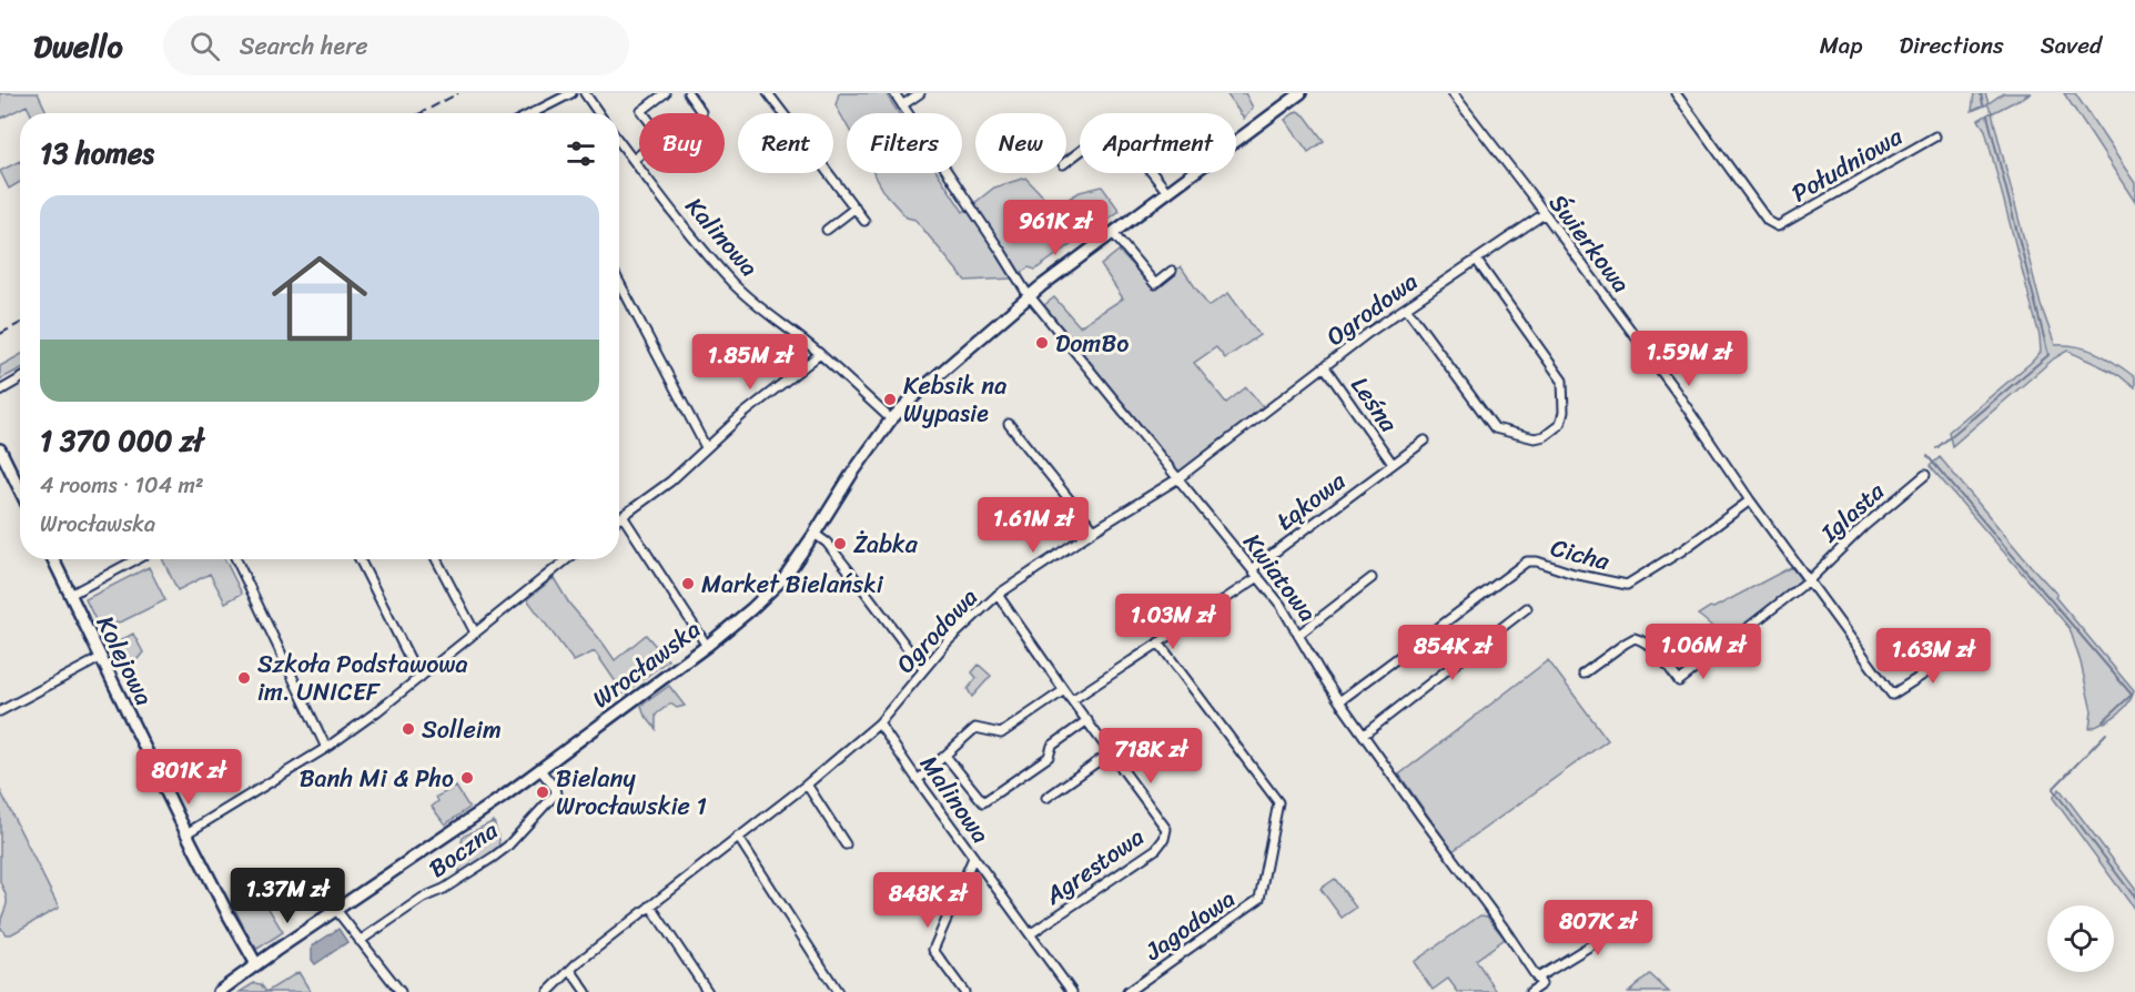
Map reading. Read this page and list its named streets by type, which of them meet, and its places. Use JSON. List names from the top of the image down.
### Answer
{
  "streets": {
    "main road": ["Kolejowa", "Wrocławska"],
    "street": [
      "Południowa",
      "Kalinowa",
      "Świerkowa",
      "Ogrodowa",
      "Leśna",
      "Łąkowa",
      "Iglasta",
      "Cicha",
      "Kwiatowa",
      "Malinowa",
      "Boczna",
      "Agrestowa",
      "Jagodowa"
    ]
  },
  "crossings": [
    ["Kalinowa", "Wrocławska"],
    ["Świerkowa", "Ogrodowa"],
    ["Świerkowa", "Iglasta"],
    ["Świerkowa", "Cicha"],
    ["Ogrodowa", "Leśna"],
    ["Ogrodowa", "Kwiatowa"],
    ["Ogrodowa", "Malinowa"],
    ["Ogrodowa", "Agrestowa"],
    ["Leśna", "Łąkowa"],
    ["Łąkowa", "Kwiatowa"],
    ["Cicha", "Kwiatowa"],
    ["Kwiatowa", "Wrocławska"],
    ["Kolejowa", "Wrocławska"],
    ["Wrocławska", "Boczna"],
    ["Malinowa", "Agrestowa"]
  ],
  "places": [
    "DomBo",
    "Kebsik na Wypasie",
    "Żabka",
    "Market Bielański",
    "Szkoła Podstawowa im. UNICEF",
    "Solleim",
    "Banh Mi & Pho",
    "Bielany Wrocławskie 1"
  ],
  "page": {
    "header": "Dwello",
    "search": "Search here",
    "nav": ["Map", "Directions", "Saved"],
    "chip": [
      "Buy",
      "Rent",
      "Filters",
      "New",
      "Apartment"
    ],
    "heading": "13 homes",
    "list": [
      {
        "name": "1 370 000 zł",
        "note": "4 rooms · 104 m² · Wrocławska"
      }
    ],
    "price": [
      "961K zł",
      "1.59M zł",
      "1.85M zł",
      "1.61M zł",
      "1.03M zł",
      "1.06M zł",
      "854K zł",
      "1.63M zł",
      "718K zł",
      "801K zł",
      "1.37M zł",
      "848K zł",
      "807K zł"
    ]
  }
}
